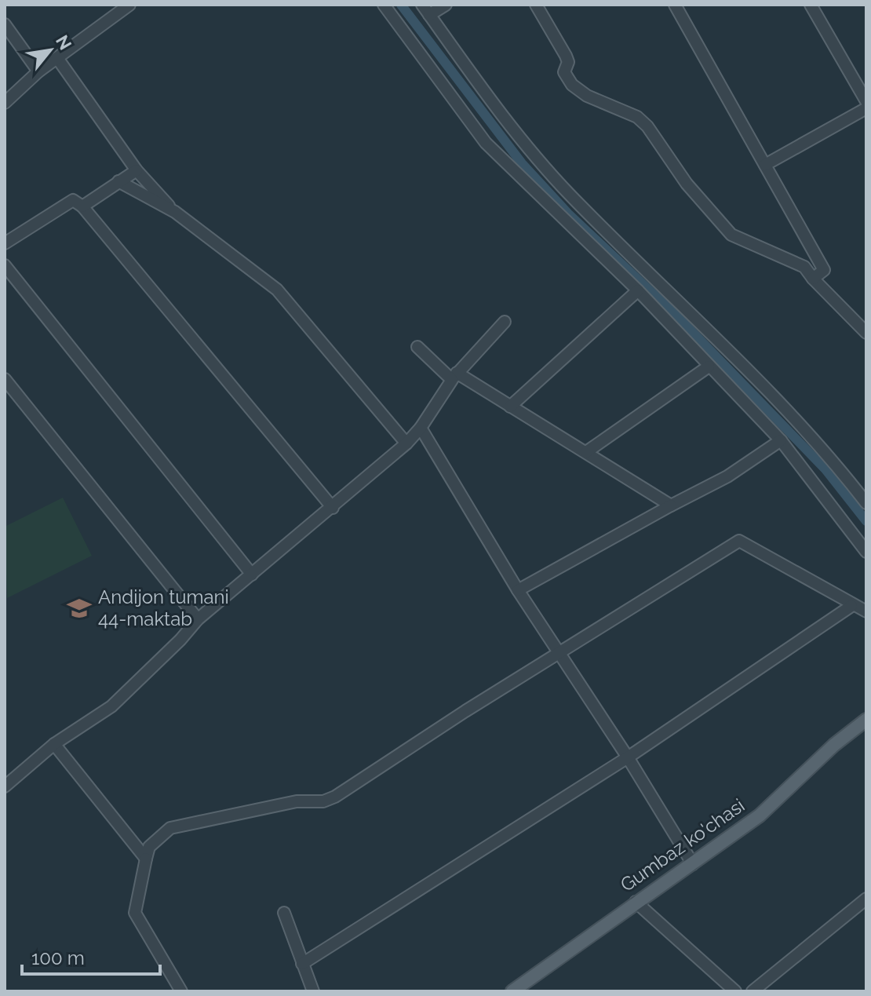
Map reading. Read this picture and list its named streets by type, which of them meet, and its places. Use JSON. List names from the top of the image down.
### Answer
{
  "streets": {
    "main road": ["Gumbaz ko'chasi"]
  },
  "places": {
    "school or university": ["Andijon tumani 44-maktab"]
  },
  "scale_bar": "100 m",
  "north": "top right"
}
